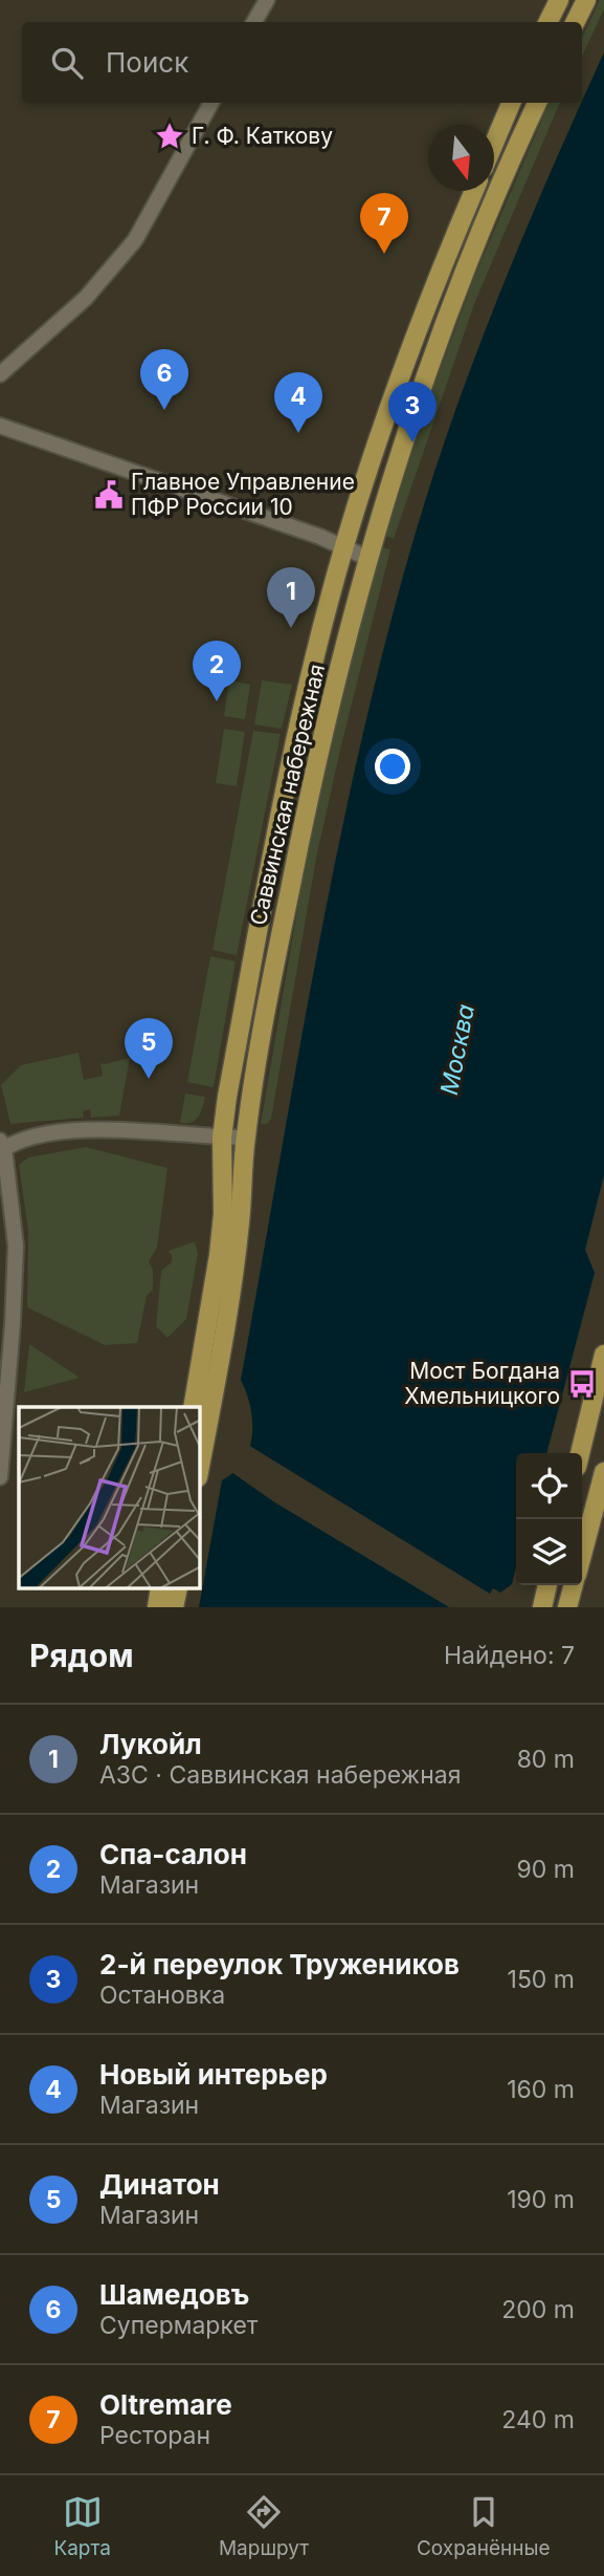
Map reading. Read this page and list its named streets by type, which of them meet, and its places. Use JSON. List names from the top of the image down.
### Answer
{
  "streets": {
    "main road": ["Саввинская набережная"]
  },
  "water": ["Москва"],
  "places": {
    "place": ["Г. Ф. Каткову"],
    "public building": ["Главное Управление ПФР России 10"],
    "bus stop": ["Мост Богдана Хмельницкого"]
  },
  "north": "bottom",
  "page": {
    "search": "Поиск",
    "pins": [
      "7",
      "6",
      "4",
      "3",
      "1",
      "2",
      "5"
    ],
    "heading": ["Рядом", "Найдено: 7"],
    "list": [
      {
        "mark": "1",
        "name": "Лукойл",
        "note": "АЗС · Саввинская набережная",
        "value": "80 m"
      },
      {
        "mark": "2",
        "name": "Спа-салон",
        "note": "Магазин",
        "value": "90 m"
      },
      {
        "mark": "3",
        "name": "2-й переулок Тружеников",
        "note": "Остановка",
        "value": "150 m"
      },
      {
        "mark": "4",
        "name": "Новый интерьер",
        "note": "Магазин",
        "value": "160 m"
      },
      {
        "mark": "5",
        "name": "Динатон",
        "note": "Магазин",
        "value": "190 m"
      },
      {
        "mark": "6",
        "name": "Шамедовъ",
        "note": "Супермаркет",
        "value": "200 m"
      },
      {
        "mark": "7",
        "name": "Oltremare",
        "note": "Ресторан",
        "value": "240 m"
      }
    ],
    "nav": ["Карта", "Маршрут", "Сохранённые"]
  }
}
